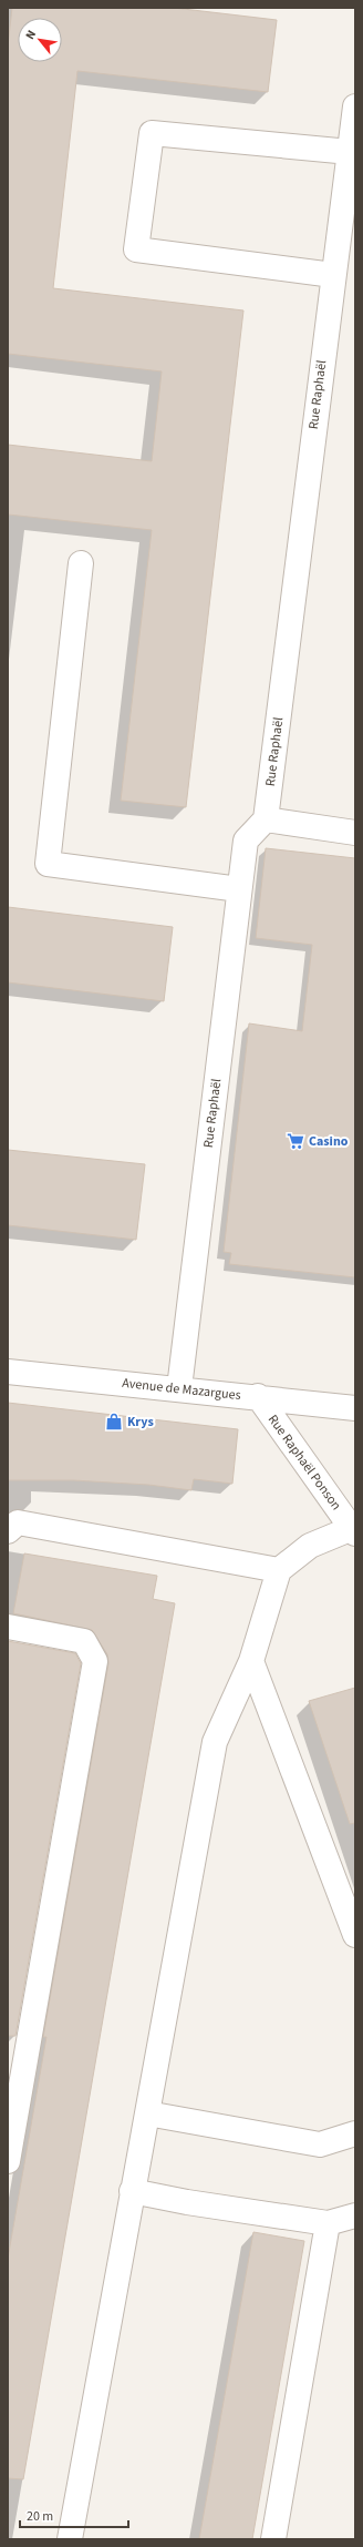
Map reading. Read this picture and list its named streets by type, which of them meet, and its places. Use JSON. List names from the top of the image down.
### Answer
{
  "streets": {
    "street": ["Rue Raphaël", "Avenue de Mazargues", "Rue Raphaël Ponson"]
  },
  "crossings": [
    ["Rue Raphaël", "Avenue de Mazargues"],
    ["Avenue de Mazargues", "Rue Raphaël Ponson"]
  ],
  "places": {
    "supermarket": ["Casino"],
    "shop": ["Krys"]
  },
  "scale_bar": "20 m",
  "north": "top left"
}
